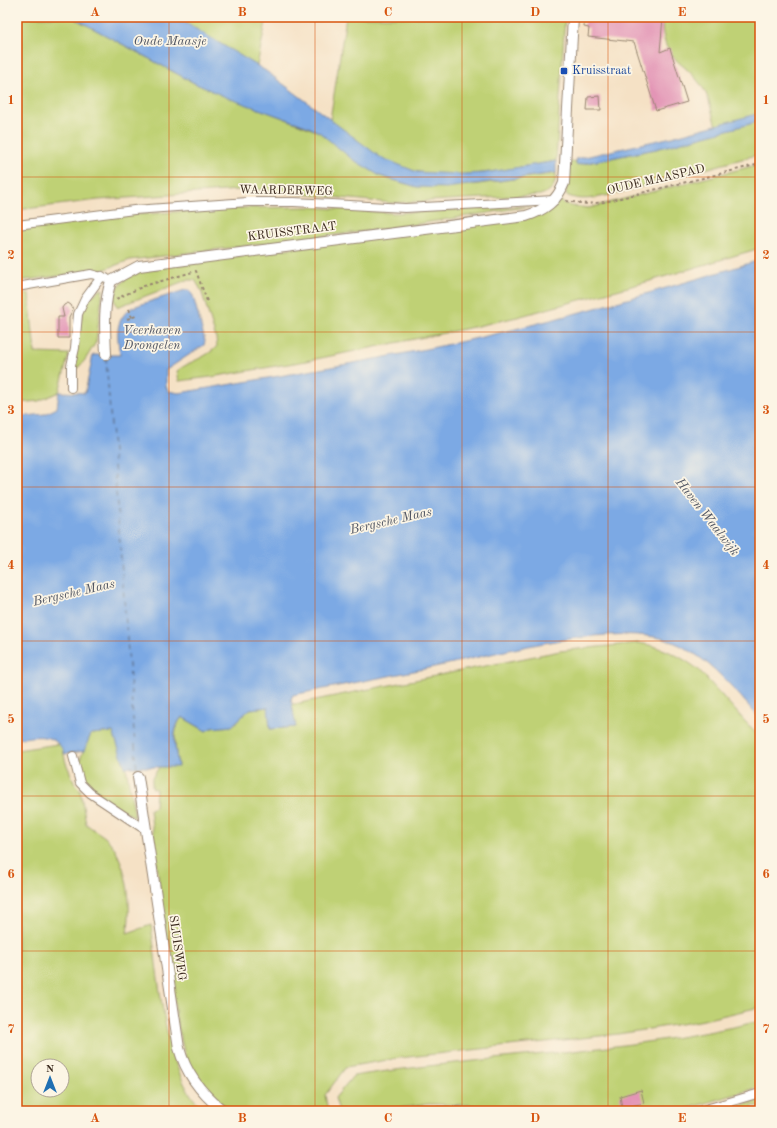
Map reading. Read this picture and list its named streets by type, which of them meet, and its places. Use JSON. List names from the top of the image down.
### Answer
{
  "streets": {
    "street": ["WAARDERWEG", "KRUISSTRAAT", "SLUISWEG"],
    "path": ["OUDE MAASPAD"]
  },
  "crossings": [
    ["OUDE MAASPAD", "WAARDERWEG"],
    ["OUDE MAASPAD", "KRUISSTRAAT"],
    ["WAARDERWEG", "KRUISSTRAAT"]
  ],
  "water": [
    "Oude Maasje",
    "Veerhaven Drongelen",
    "Haven Waalwijk",
    "Bergsche Maas"
  ],
  "places": {
    "transit": ["Kruisstraat"]
  },
  "north": "top",
  "grid": {
    "columns": [
      "A",
      "B",
      "C",
      "D",
      "E"
    ],
    "rows": [
      "1",
      "2",
      "3",
      "4",
      "5",
      "6",
      "7"
    ]
  }
}
